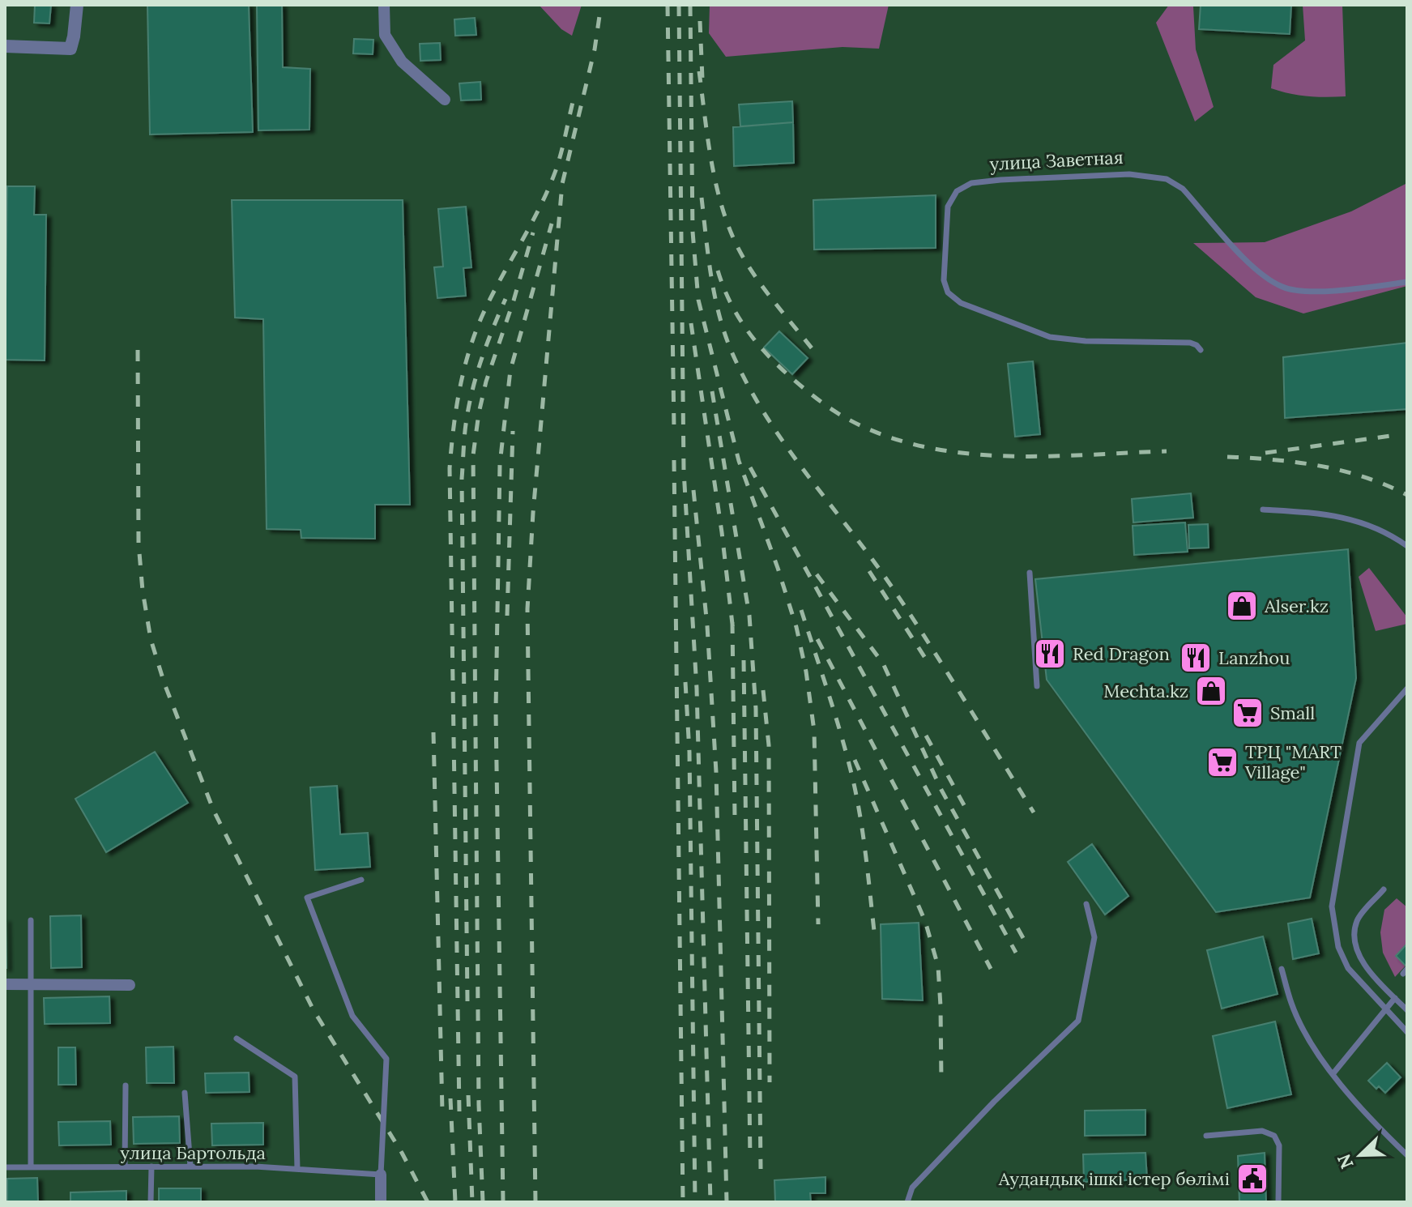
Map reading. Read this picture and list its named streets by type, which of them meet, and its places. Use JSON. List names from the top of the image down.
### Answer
{
  "streets": {
    "lane": ["улица Заветная", "улица Бартольда"]
  },
  "places": {
    "shop": ["Alser.kz", "Mechta.kz"],
    "restaurant": ["Red Dragon", "Lanzhou"],
    "supermarket": ["Small", "ТРЦ \"MART Village\""],
    "public building": ["Аудандық ішкі істер бөлімі"]
  },
  "north": "bottom left"
}
